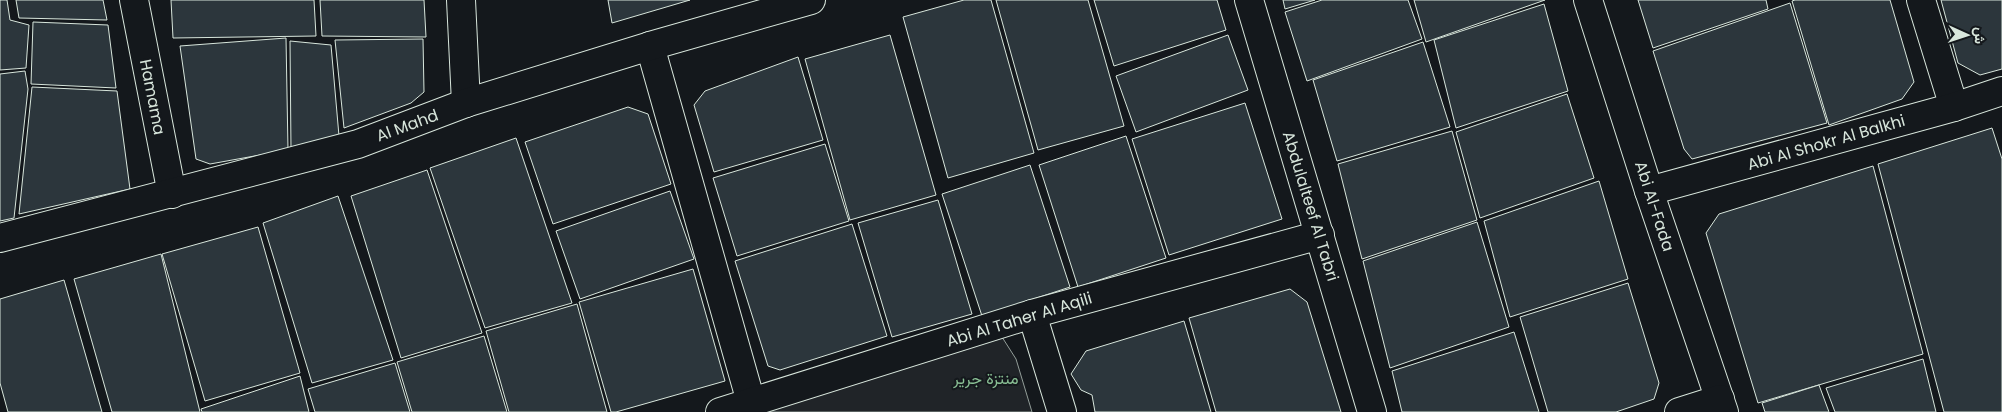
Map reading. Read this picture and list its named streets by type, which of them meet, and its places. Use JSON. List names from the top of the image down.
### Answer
{
  "streets": {
    "street": [
      "Hamama",
      "Al Mahd",
      "Abi Al Shokr Al Balkhi",
      "Abdulalteef Al Tabri",
      "Abi Al-Fada",
      "Abi Al Taher Al Aqili"
    ]
  },
  "crossings": [
    ["Hamama", "Al Mahd"],
    ["Abi Al Shokr Al Balkhi", "Abi Al-Fada"],
    ["Abdulalteef Al Tabri", "Abi Al Taher Al Aqili"]
  ],
  "parks": ["منتزة جرير"],
  "north": "right"
}
